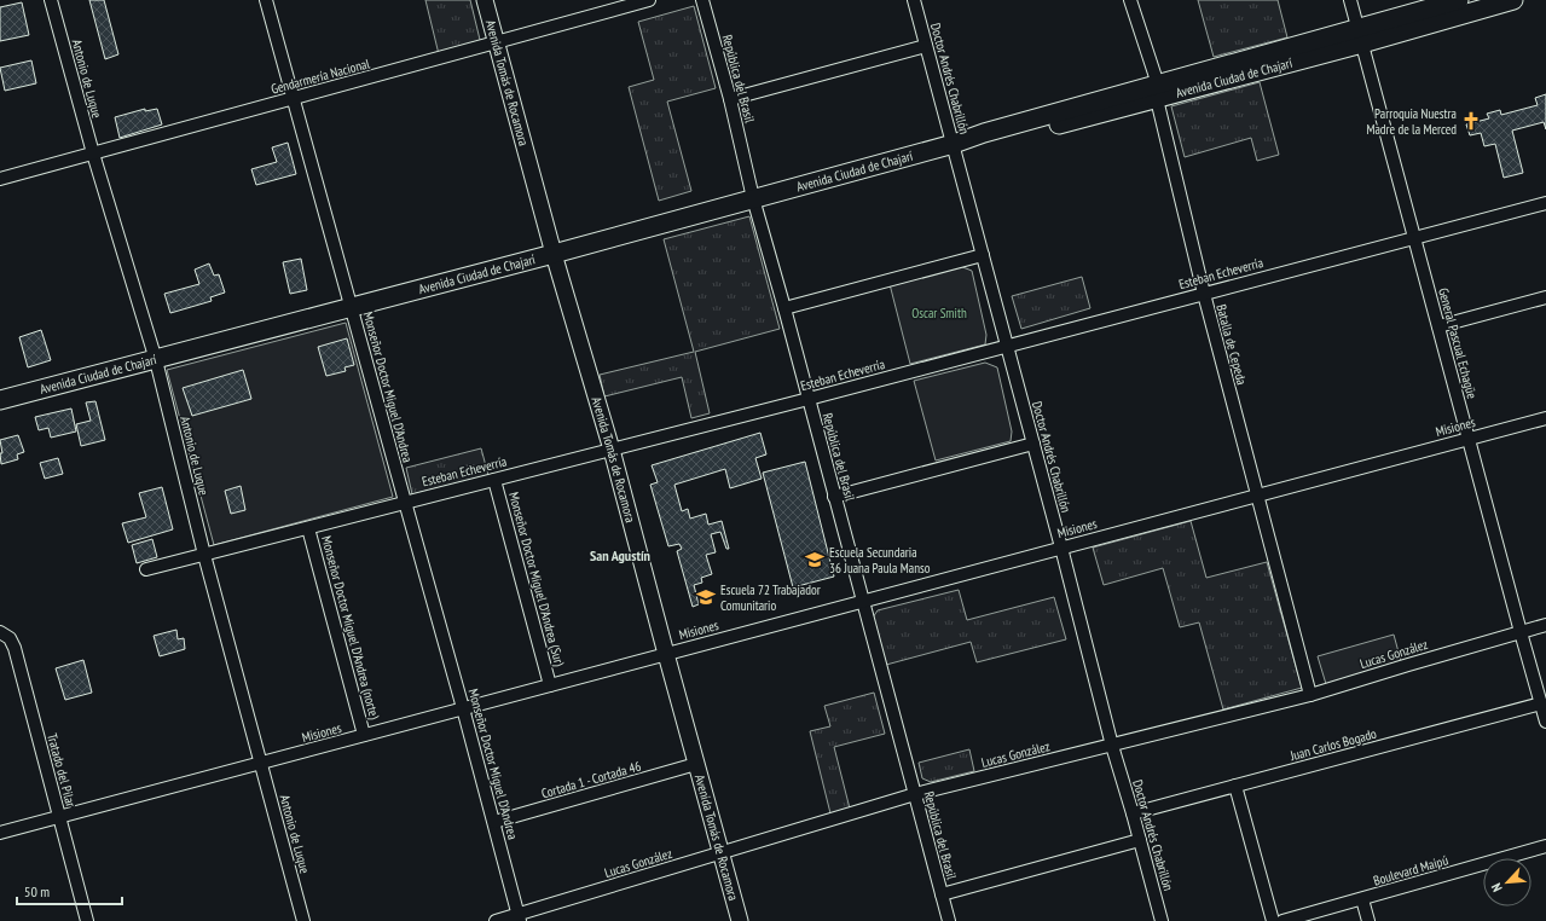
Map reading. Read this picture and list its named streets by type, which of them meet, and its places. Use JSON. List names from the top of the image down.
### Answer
{
  "streets": {
    "main road": ["Avenida Ciudad de Chajarí"],
    "street": [
      "Gendarmería Nacional",
      "Antonio de Luque",
      "República del Brasil",
      "Doctor Andrés Chabrillón",
      "Avenida Tomás de Rocamora",
      "Esteban Echeverría",
      "General Pascual Echagüe",
      "Batalla de Cepeda",
      "Monseñor Doctor Miguel D'Andrea",
      "Misiones",
      "Monseñor Doctor Miguel D'Andrea (Sur)",
      "Monseñor Doctor Miguel D'Andrea (norte)",
      "Lucas González",
      "Juan Carlos Bogado",
      "Tratado del Pilar",
      "Cortada 1 - Cortada 46",
      "Boulevard Maipú"
    ]
  },
  "crossings": [
    ["Gendarmería Nacional", "Antonio de Luque"],
    ["Gendarmería Nacional", "Avenida Tomás de Rocamora"],
    ["Gendarmería Nacional", "Monseñor Doctor Miguel D'Andrea"],
    ["Antonio de Luque", "Avenida Ciudad de Chajarí"],
    ["Antonio de Luque", "Esteban Echeverría"],
    ["Antonio de Luque", "Misiones"],
    ["República del Brasil", "Avenida Ciudad de Chajarí"],
    ["República del Brasil", "Esteban Echeverría"],
    ["República del Brasil", "Misiones"],
    ["República del Brasil", "Lucas González"],
    ["Doctor Andrés Chabrillón", "Avenida Ciudad de Chajarí"],
    ["Doctor Andrés Chabrillón", "Esteban Echeverría"],
    ["Doctor Andrés Chabrillón", "Misiones"],
    ["Doctor Andrés Chabrillón", "Lucas González"],
    ["Doctor Andrés Chabrillón", "Juan Carlos Bogado"],
    ["Avenida Ciudad de Chajarí", "Avenida Tomás de Rocamora"],
    ["Avenida Ciudad de Chajarí", "General Pascual Echagüe"],
    ["Avenida Ciudad de Chajarí", "Batalla de Cepeda"],
    ["Avenida Ciudad de Chajarí", "Monseñor Doctor Miguel D'Andrea"],
    ["Avenida Tomás de Rocamora", "Esteban Echeverría"],
    ["Avenida Tomás de Rocamora", "Misiones"],
    ["Avenida Tomás de Rocamora", "Lucas González"],
    ["Avenida Tomás de Rocamora", "Cortada 1 - Cortada 46"],
    ["Esteban Echeverría", "General Pascual Echagüe"],
    ["Esteban Echeverría", "Batalla de Cepeda"],
    ["Esteban Echeverría", "Monseñor Doctor Miguel D'Andrea"],
    ["Esteban Echeverría", "Monseñor Doctor Miguel D'Andrea (Sur)"],
    ["Esteban Echeverría", "Monseñor Doctor Miguel D'Andrea (norte)"],
    ["General Pascual Echagüe", "Misiones"],
    ["General Pascual Echagüe", "Lucas González"],
    ["General Pascual Echagüe", "Juan Carlos Bogado"],
    ["Batalla de Cepeda", "Misiones"],
    ["Batalla de Cepeda", "Lucas González"],
    ["Monseñor Doctor Miguel D'Andrea", "Misiones"],
    ["Monseñor Doctor Miguel D'Andrea", "Lucas González"],
    ["Monseñor Doctor Miguel D'Andrea", "Cortada 1 - Cortada 46"],
    ["Misiones", "Monseñor Doctor Miguel D'Andrea (Sur)"],
    ["Misiones", "Monseñor Doctor Miguel D'Andrea (norte)"],
    ["Misiones", "Tratado del Pilar"]
  ],
  "districts": ["San Agustín"],
  "parks": ["Oscar Smith"],
  "places": {
    "church": ["Parroquia Nuestra Madre de la Merced"],
    "school or university": ["Escuela Secundaria 36 Juana Paula Manso", "Escuela 72 Trabajador Comunitario"]
  },
  "scale_bar": "50 m",
  "north": "bottom left"
}
